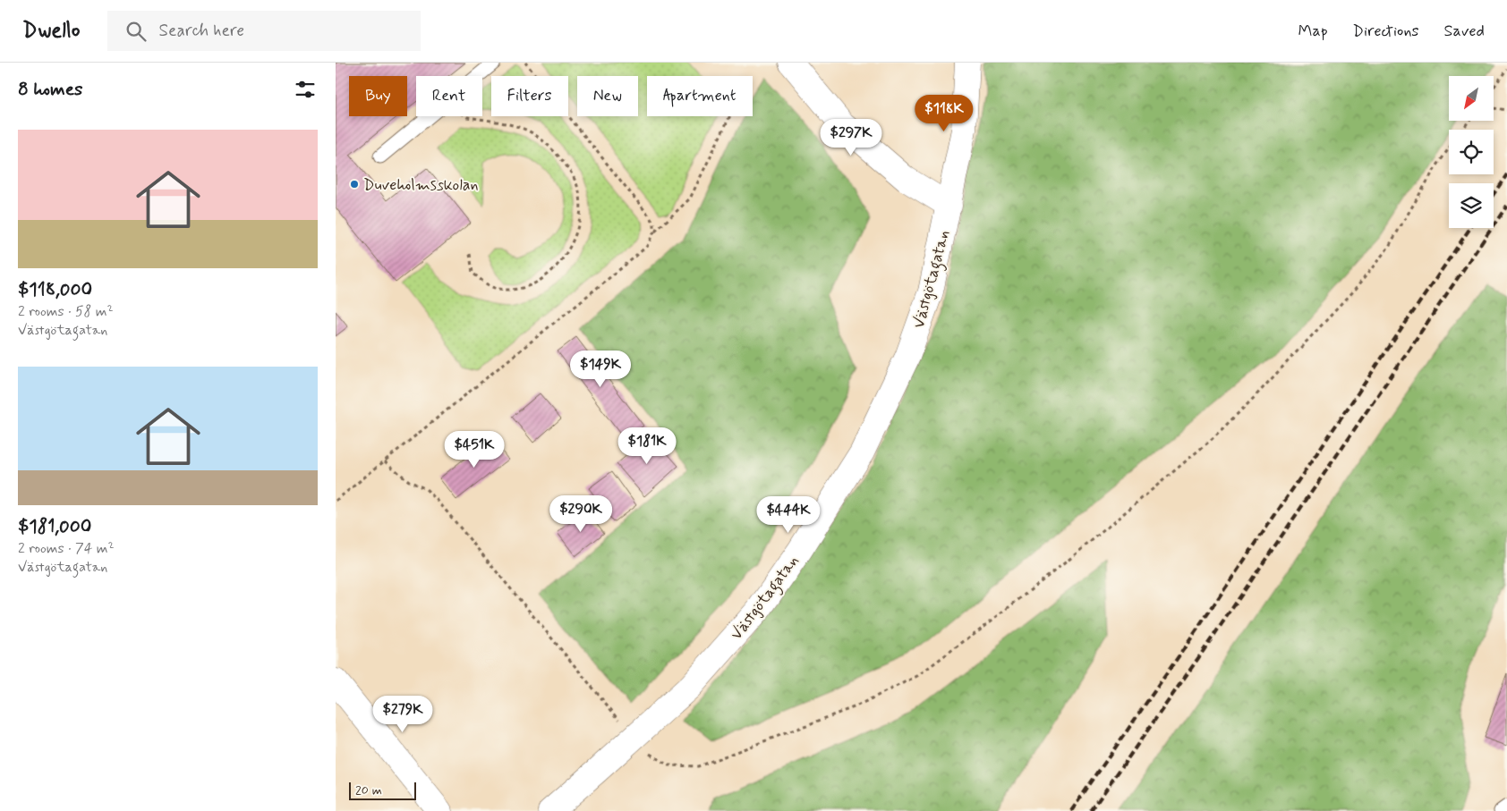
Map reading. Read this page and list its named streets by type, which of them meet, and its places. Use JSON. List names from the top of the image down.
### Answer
{
  "streets": {
    "street": ["Västgötagatan"]
  },
  "places": ["Duveholmsskolan"],
  "scale_bar": "20 m",
  "north": "bottom left",
  "page": {
    "header": "Dwello",
    "search": "Search here",
    "nav": ["Map", "Directions", "Saved"],
    "heading": "8 homes",
    "chip": [
      "Buy",
      "Rent",
      "Filters",
      "New",
      "Apartment"
    ],
    "price": [
      "$118K",
      "$297K",
      "$149K",
      "$181K",
      "$451K",
      "$290K",
      "$444K",
      "$279K"
    ],
    "list": [
      {
        "name": "$118,000",
        "note": "2 rooms · 58 m² · Västgötagatan"
      },
      {
        "name": "$181,000",
        "note": "2 rooms · 74 m² · Västgötagatan"
      }
    ],
    "scale": "20 m"
  }
}
